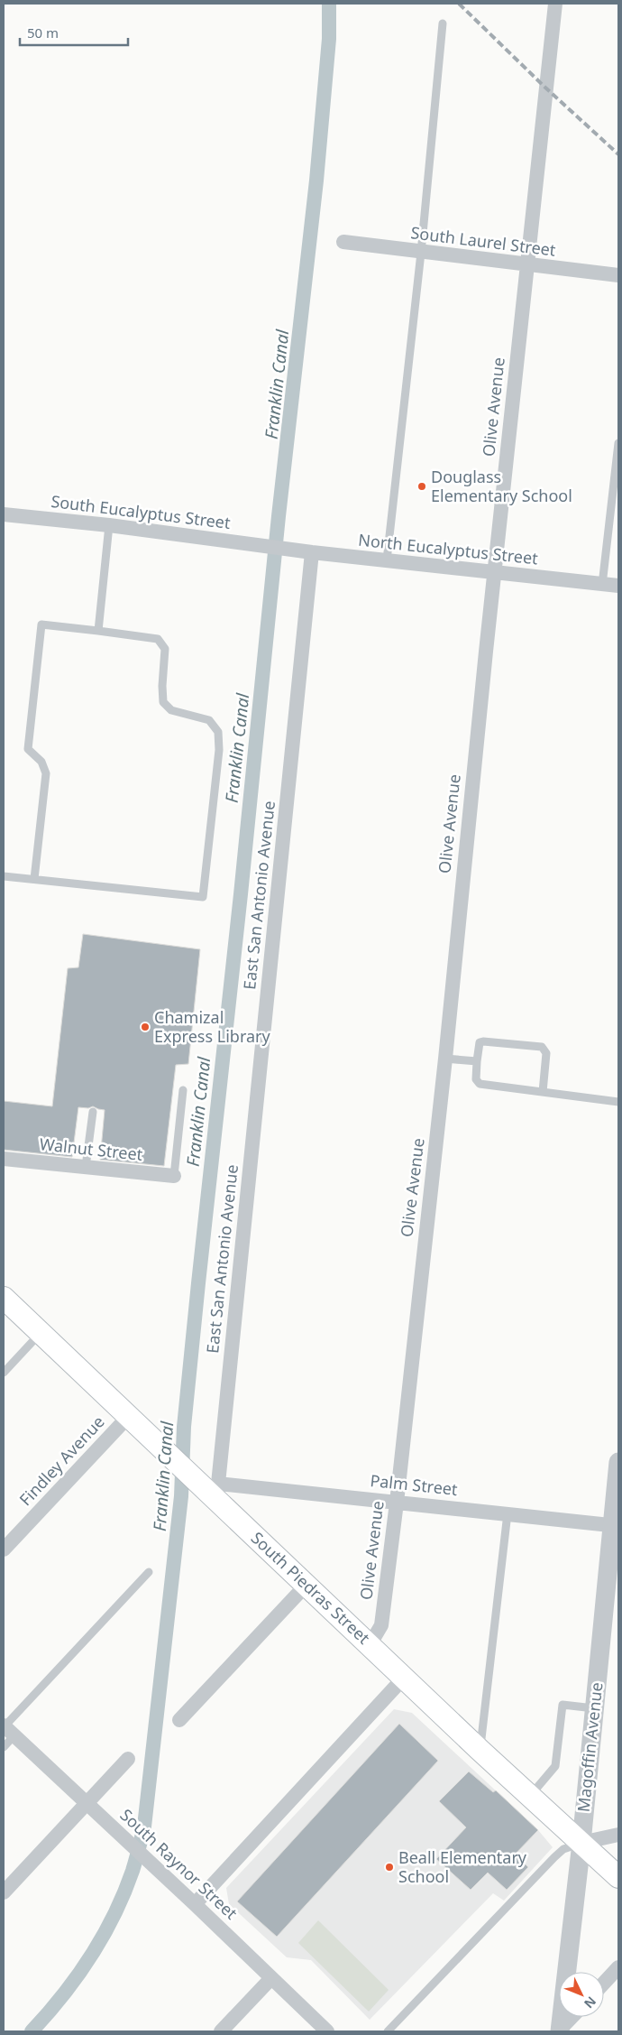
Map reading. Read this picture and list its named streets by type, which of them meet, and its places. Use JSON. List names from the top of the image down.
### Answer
{
  "streets": {
    "main road": ["South Piedras Street"],
    "street": [
      "South Laurel Street",
      "Olive Avenue",
      "South Eucalyptus Street",
      "North Eucalyptus Street",
      "East San Antonio Avenue",
      "Walnut Street",
      "Findley Avenue",
      "Palm Street",
      "Magoffin Avenue",
      "South Raynor Street"
    ]
  },
  "crossings": [
    ["South Laurel Street", "Olive Avenue"],
    ["Olive Avenue", "North Eucalyptus Street"],
    ["Olive Avenue", "Palm Street"],
    ["Olive Avenue", "South Piedras Street"],
    ["South Eucalyptus Street", "North Eucalyptus Street"],
    ["North Eucalyptus Street", "East San Antonio Avenue"],
    ["East San Antonio Avenue", "Palm Street"],
    ["East San Antonio Avenue", "South Piedras Street"],
    ["Findley Avenue", "South Piedras Street"],
    ["Palm Street", "South Piedras Street"],
    ["Palm Street", "Magoffin Avenue"],
    ["South Piedras Street", "Magoffin Avenue"]
  ],
  "water": ["Franklin Canal"],
  "places": ["Douglass Elementary School", "Chamizal Express Library", "Beall Elementary School"],
  "scale_bar": "50 m",
  "north": "bottom right"
}
